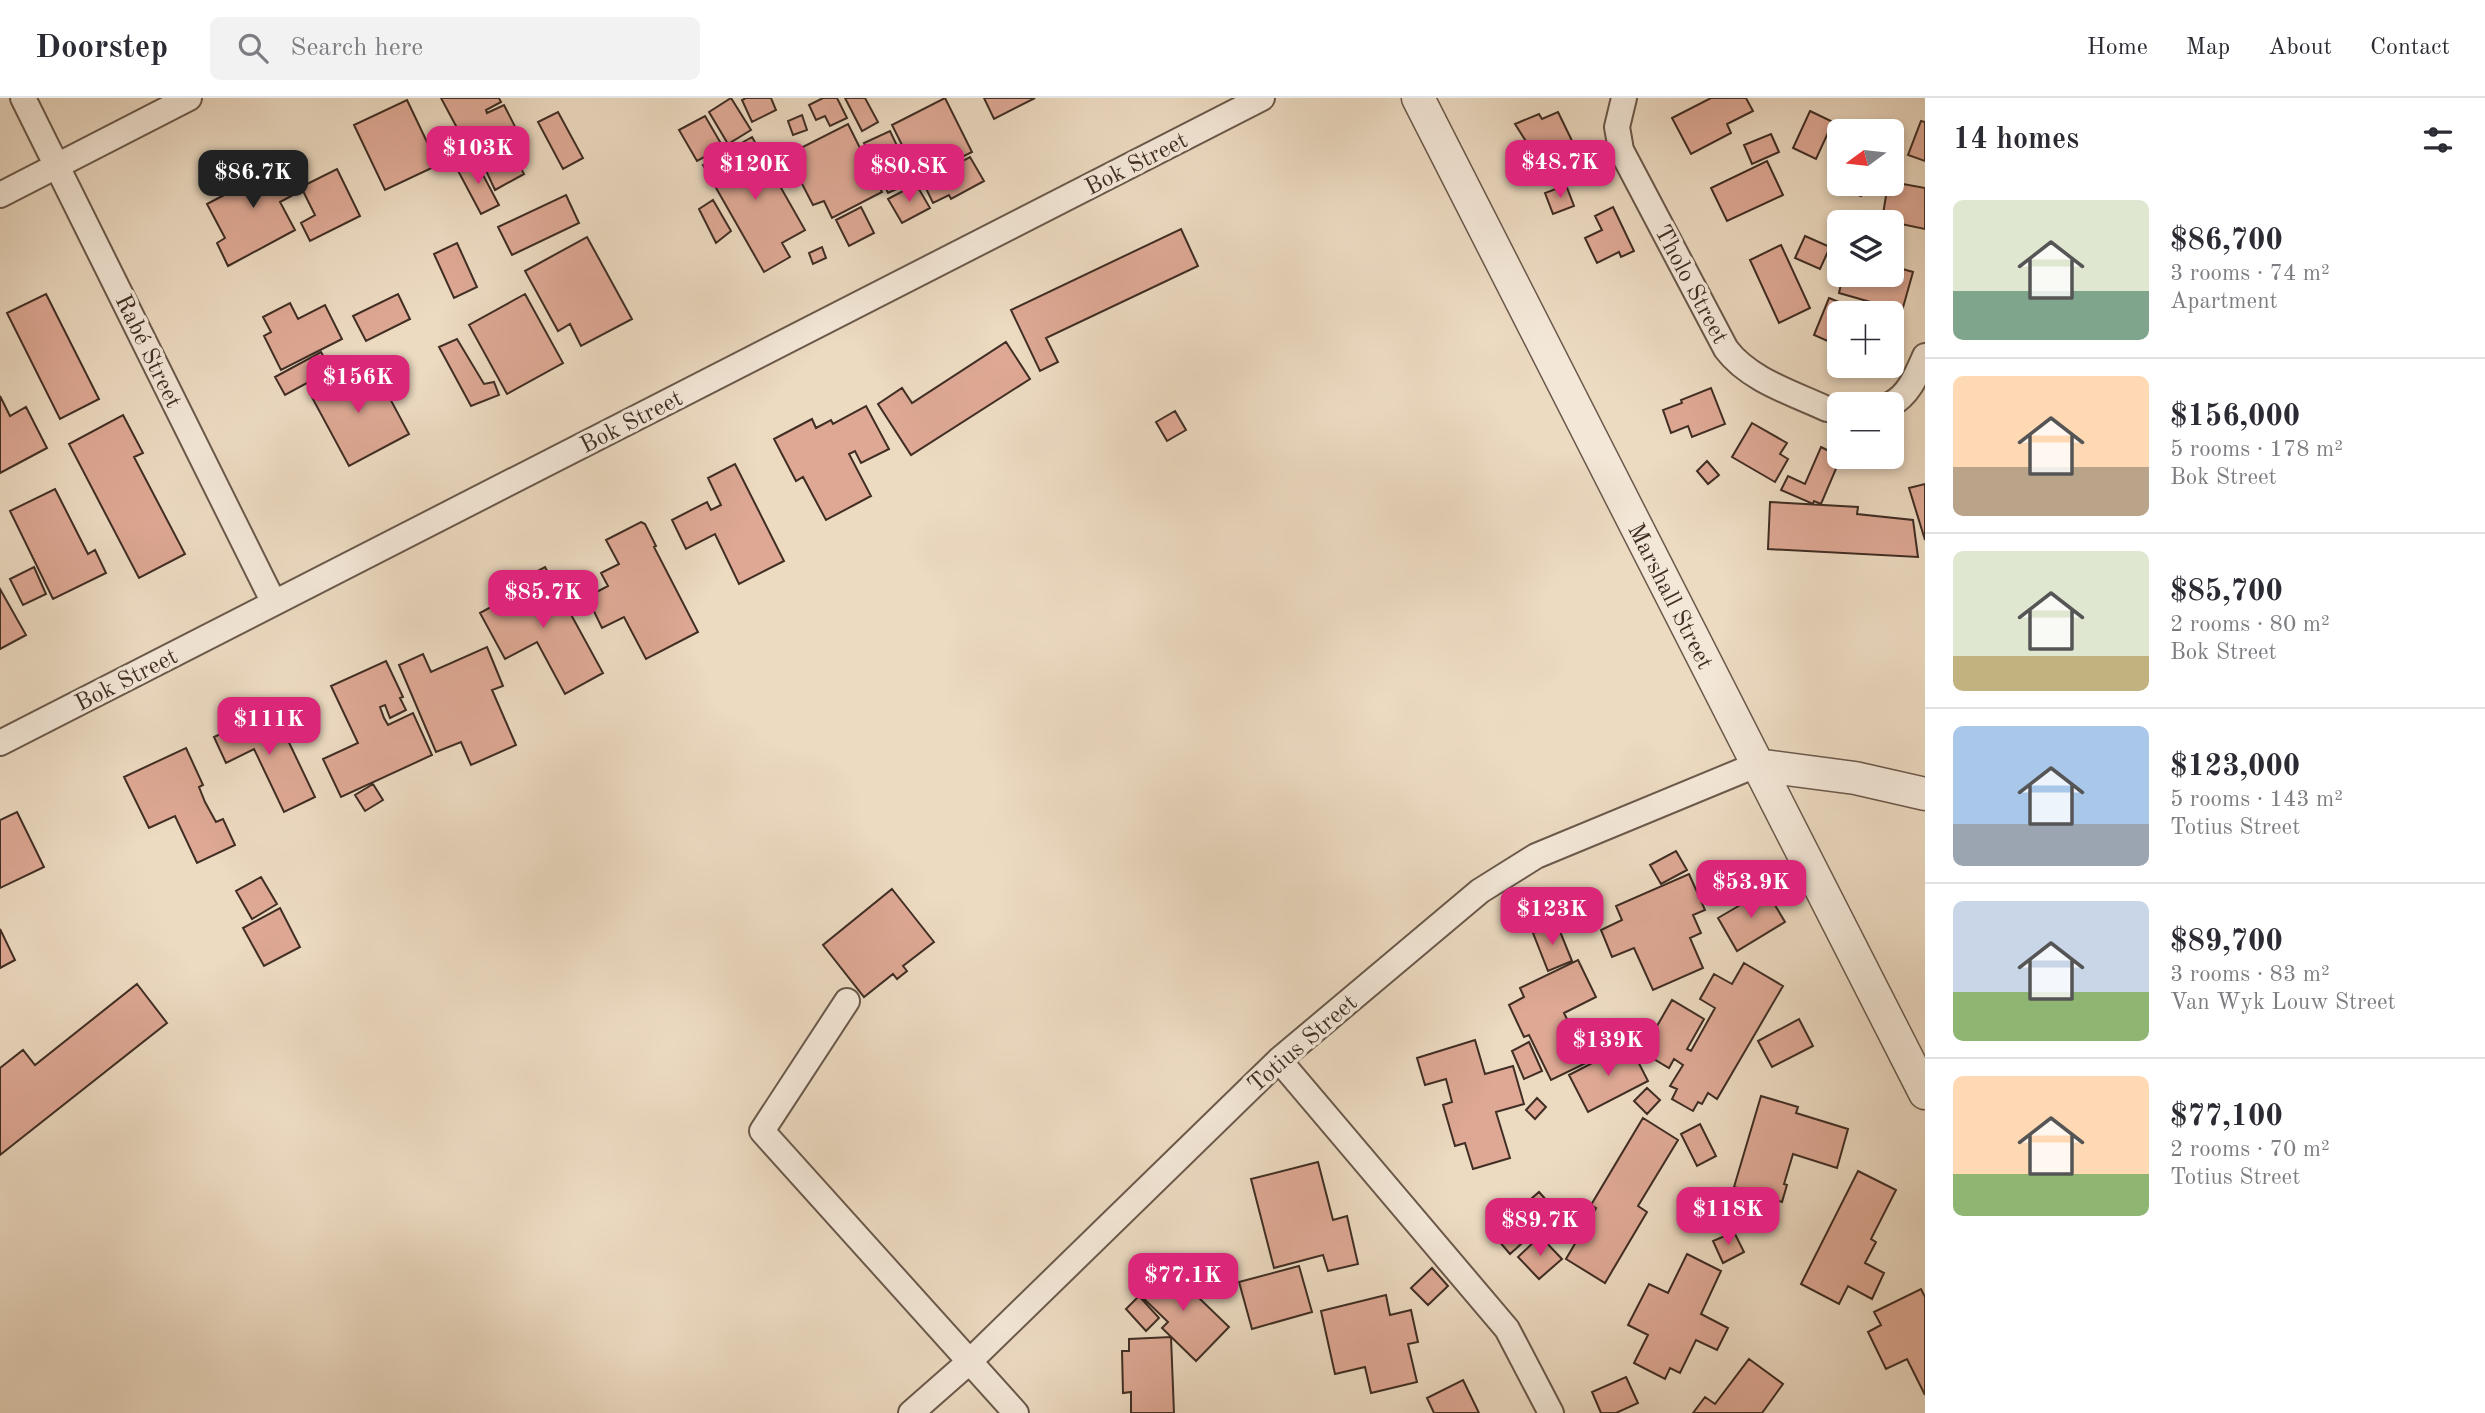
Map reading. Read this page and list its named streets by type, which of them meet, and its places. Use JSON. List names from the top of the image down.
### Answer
{
  "streets": {
    "street": [
      "Bok Street",
      "Tholo Street",
      "Rabé Street",
      "Marshall Street",
      "Totius Street"
    ]
  },
  "crossings": [
    ["Bok Street", "Rabé Street"],
    ["Marshall Street", "Totius Street"]
  ],
  "north": "left",
  "page": {
    "header": "Doorstep",
    "search": "Search here",
    "nav": [
      "Home",
      "Map",
      "About",
      "Contact"
    ],
    "heading": "14 homes",
    "map_buttons": ["+", "−"],
    "price": [
      "$103K",
      "$48.7K",
      "$120K",
      "$80.8K",
      "$86.7K",
      "$156K",
      "$85.7K",
      "$111K",
      "$53.9K",
      "$123K",
      "$139K",
      "$118K",
      "$89.7K",
      "$77.1K"
    ],
    "list": [
      {
        "name": "$86,700",
        "note": "3 rooms · 74 m² · Apartment"
      },
      {
        "name": "$156,000",
        "note": "5 rooms · 178 m² · Bok Street"
      },
      {
        "name": "$85,700",
        "note": "2 rooms · 80 m² · Bok Street"
      },
      {
        "name": "$123,000",
        "note": "5 rooms · 143 m² · Totius Street"
      },
      {
        "name": "$89,700",
        "note": "3 rooms · 83 m² · Van Wyk Louw Street"
      },
      {
        "name": "$77,100",
        "note": "2 rooms · 70 m² · Totius Street"
      }
    ]
  }
}
